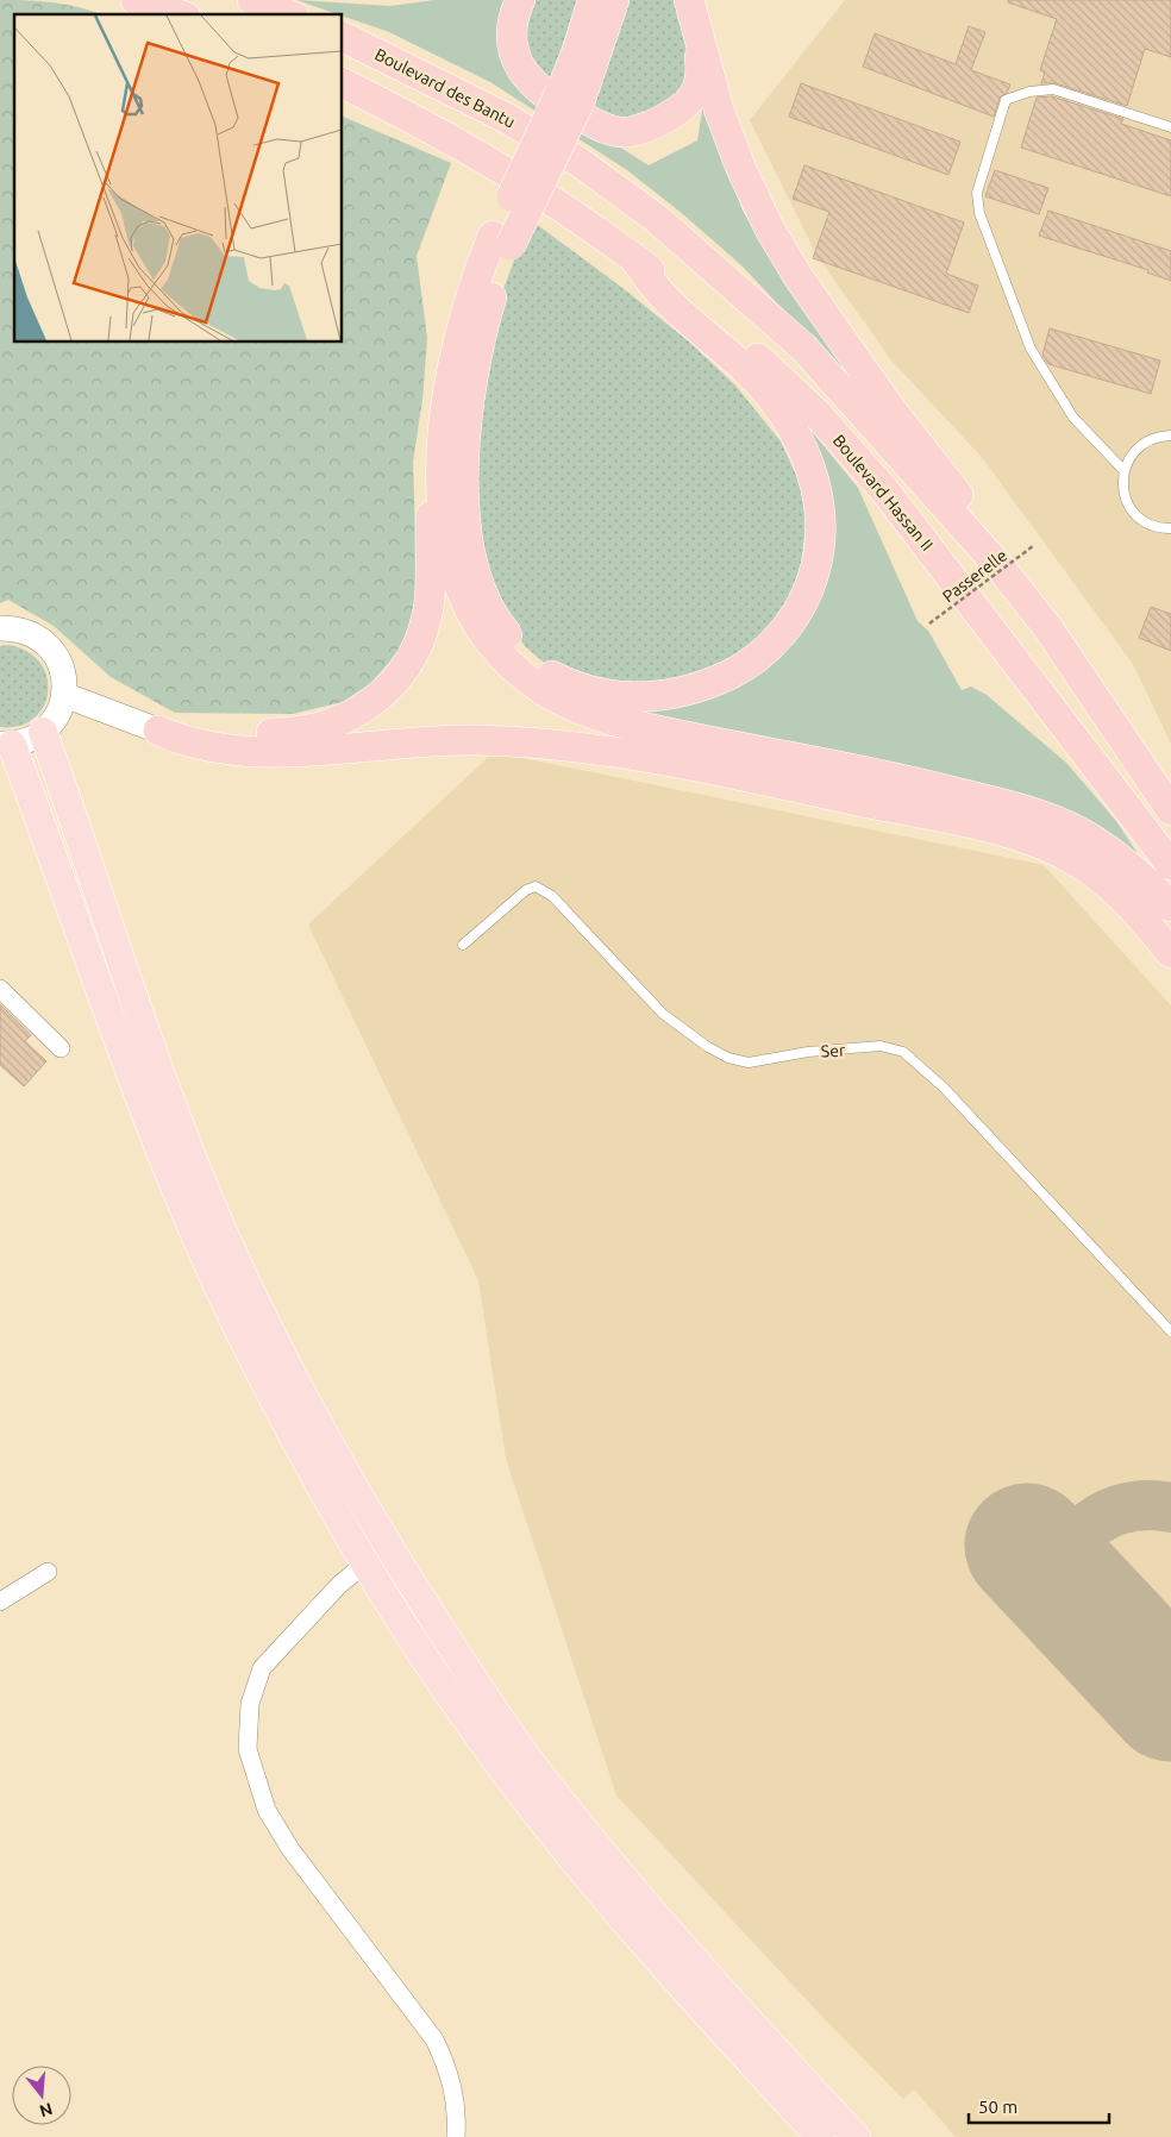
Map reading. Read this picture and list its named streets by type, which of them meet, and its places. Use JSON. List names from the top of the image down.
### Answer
{
  "streets": {
    "highway": ["Boulevard des Bantu", "Boulevard Hassan II"],
    "lane": ["Ser"],
    "path": ["Passerelle"]
  },
  "scale_bar": "50 m",
  "north": "bottom"
}
